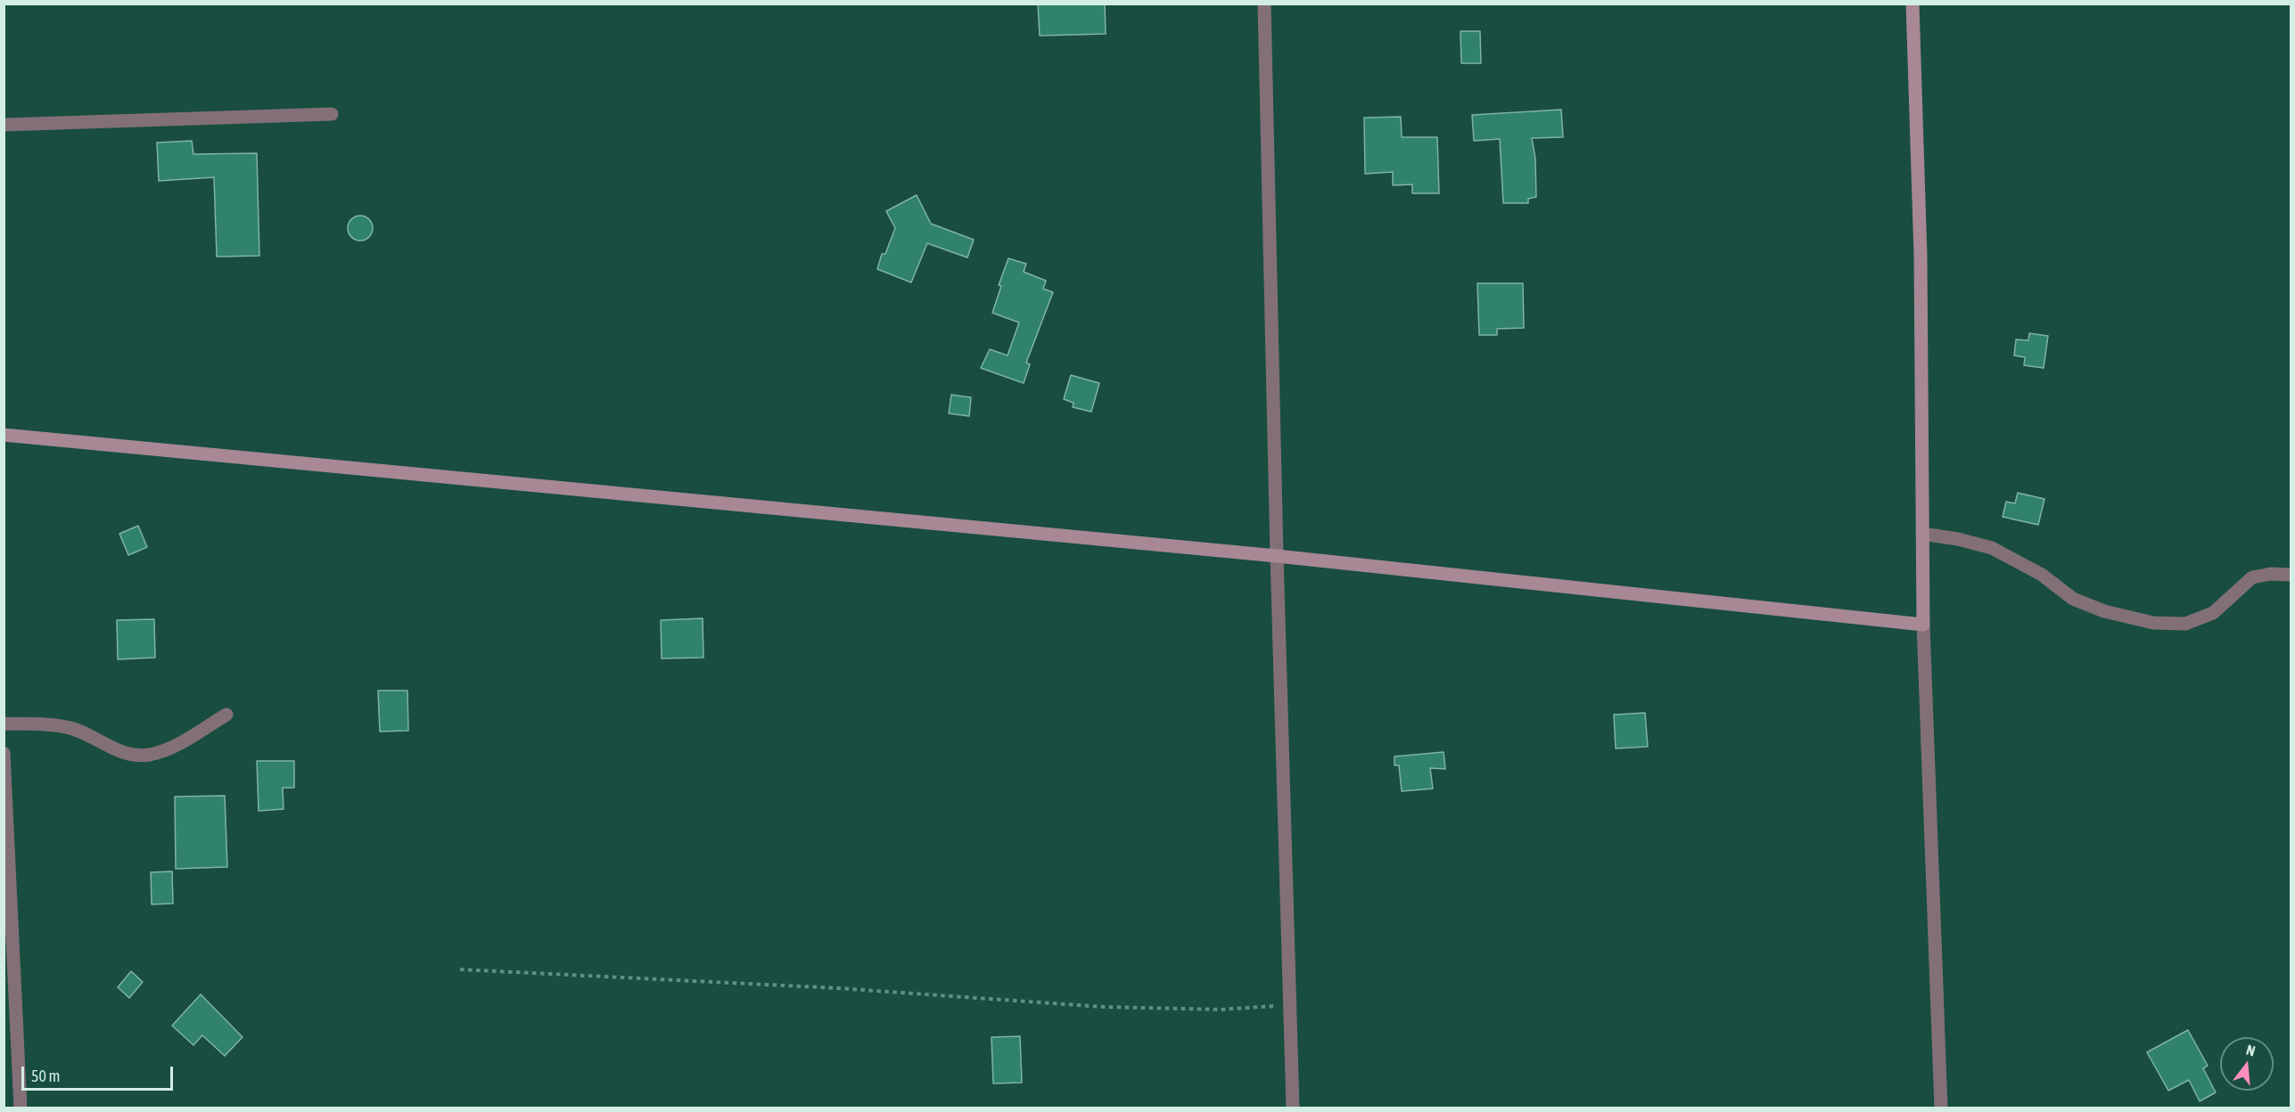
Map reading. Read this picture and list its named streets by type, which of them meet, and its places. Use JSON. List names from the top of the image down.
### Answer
{
  "scale_bar": "50 m",
  "north": "top"
}
